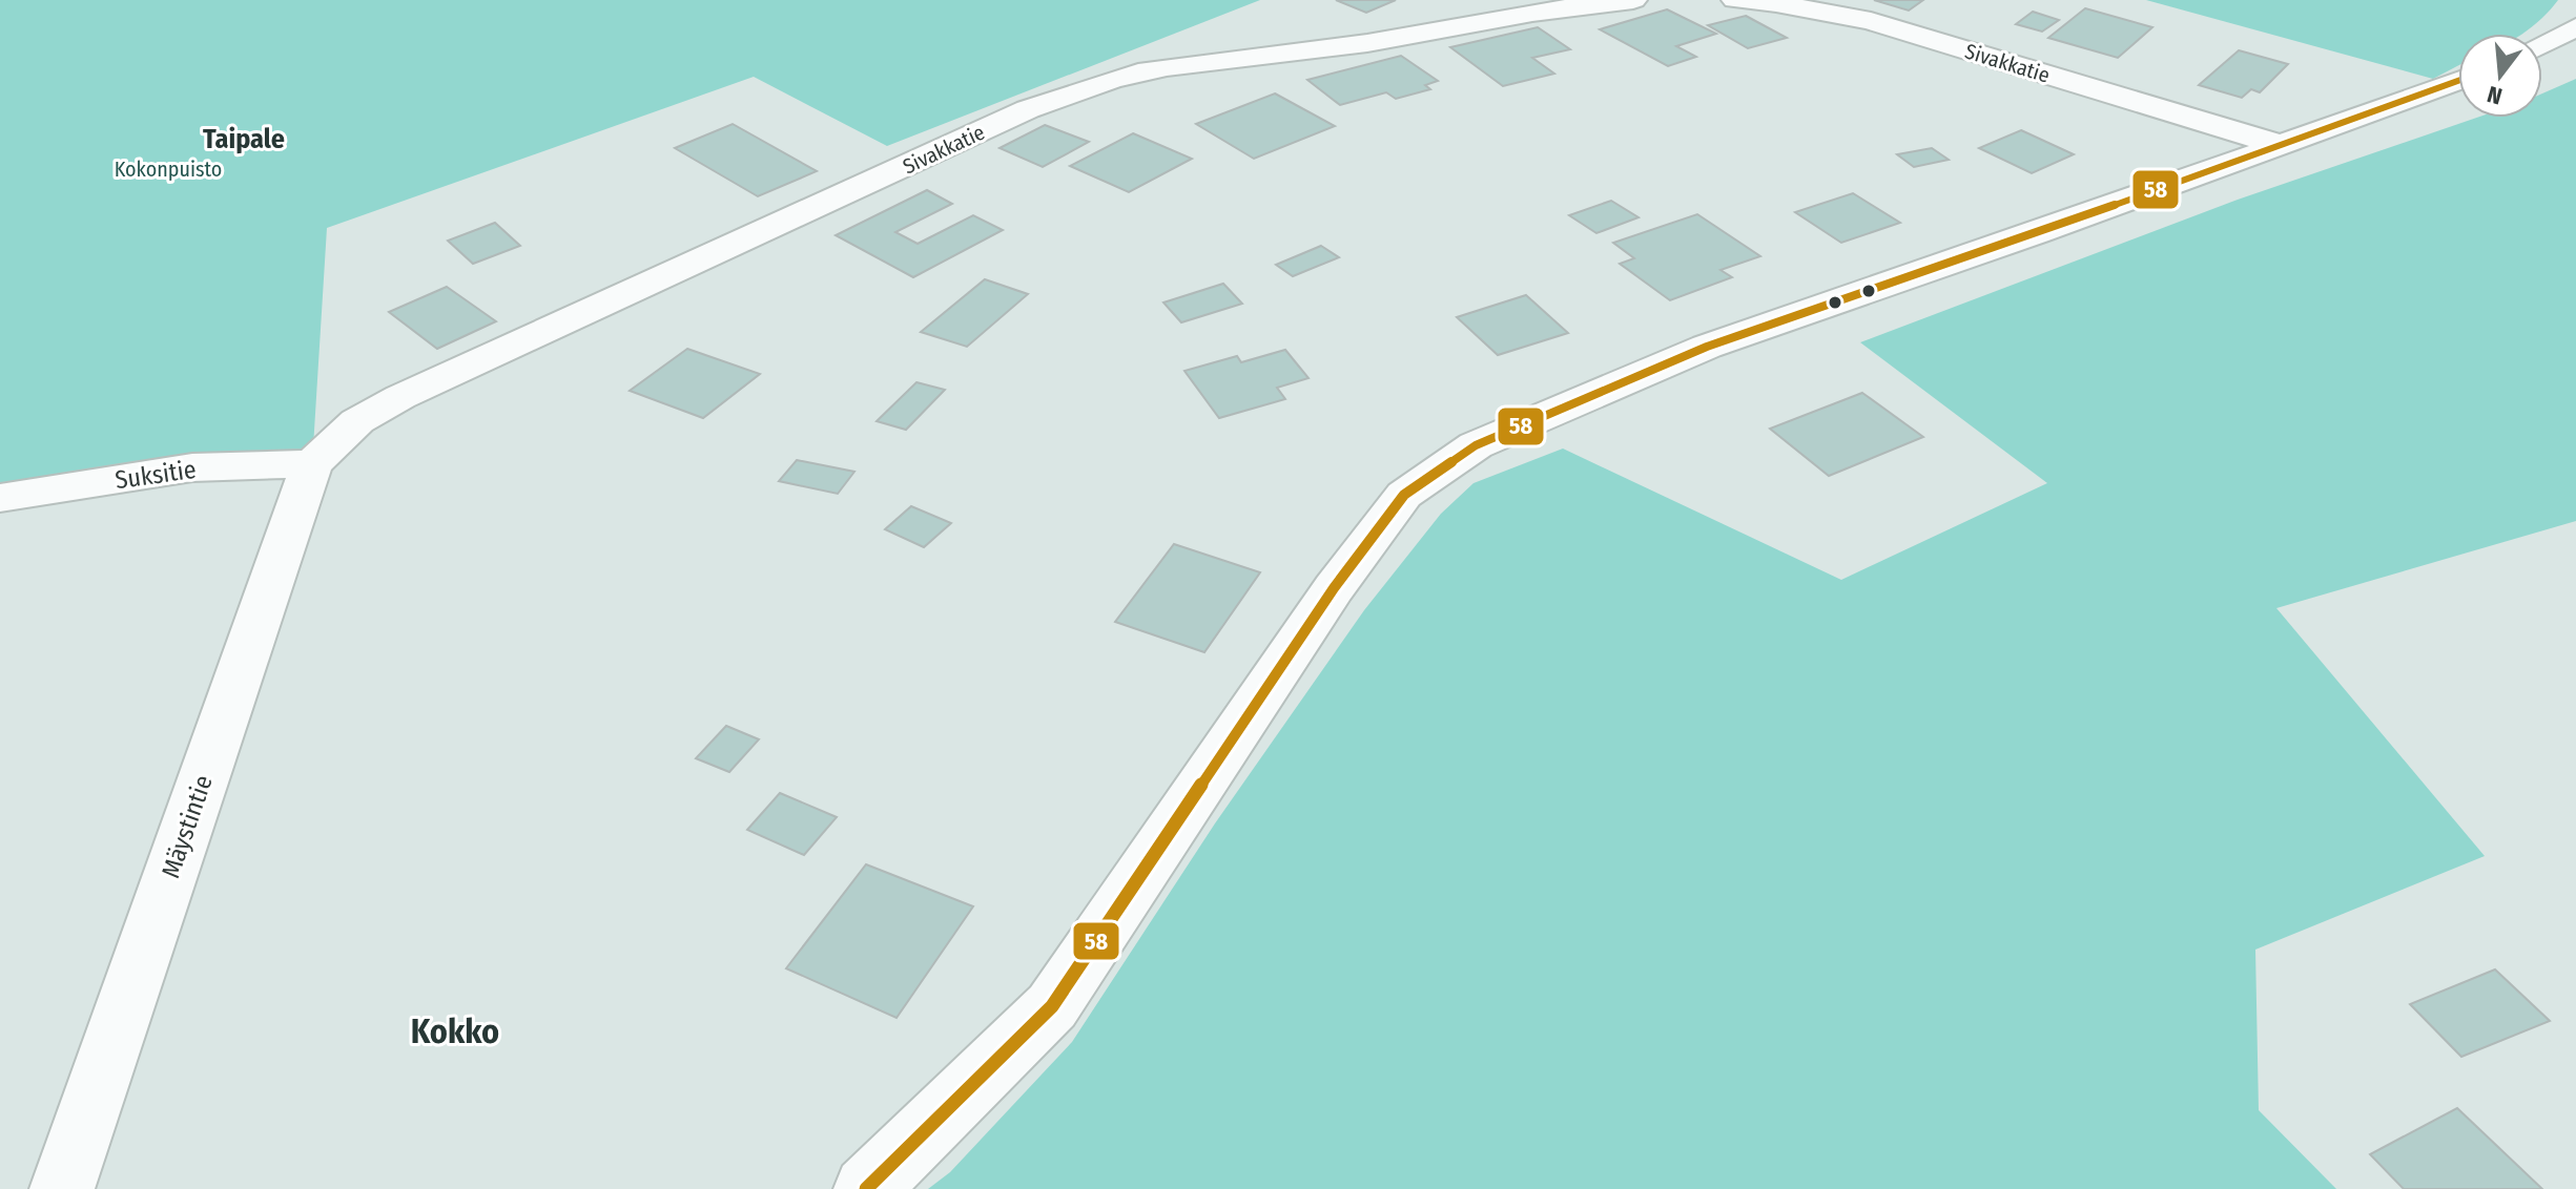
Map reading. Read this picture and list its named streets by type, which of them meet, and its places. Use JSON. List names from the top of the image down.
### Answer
{
  "streets": {
    "street": ["Sivakkatie", "Suksitie", "Mäystintie"]
  },
  "crossings": [
    ["Sivakkatie", "Suksitie"],
    ["Sivakkatie", "Mäystintie"],
    ["Suksitie", "Mäystintie"]
  ],
  "districts": ["Taipale", "Kokko"],
  "parks": ["Kokonpuisto"],
  "lines": ["transit line 58"],
  "north": "bottom"
}
